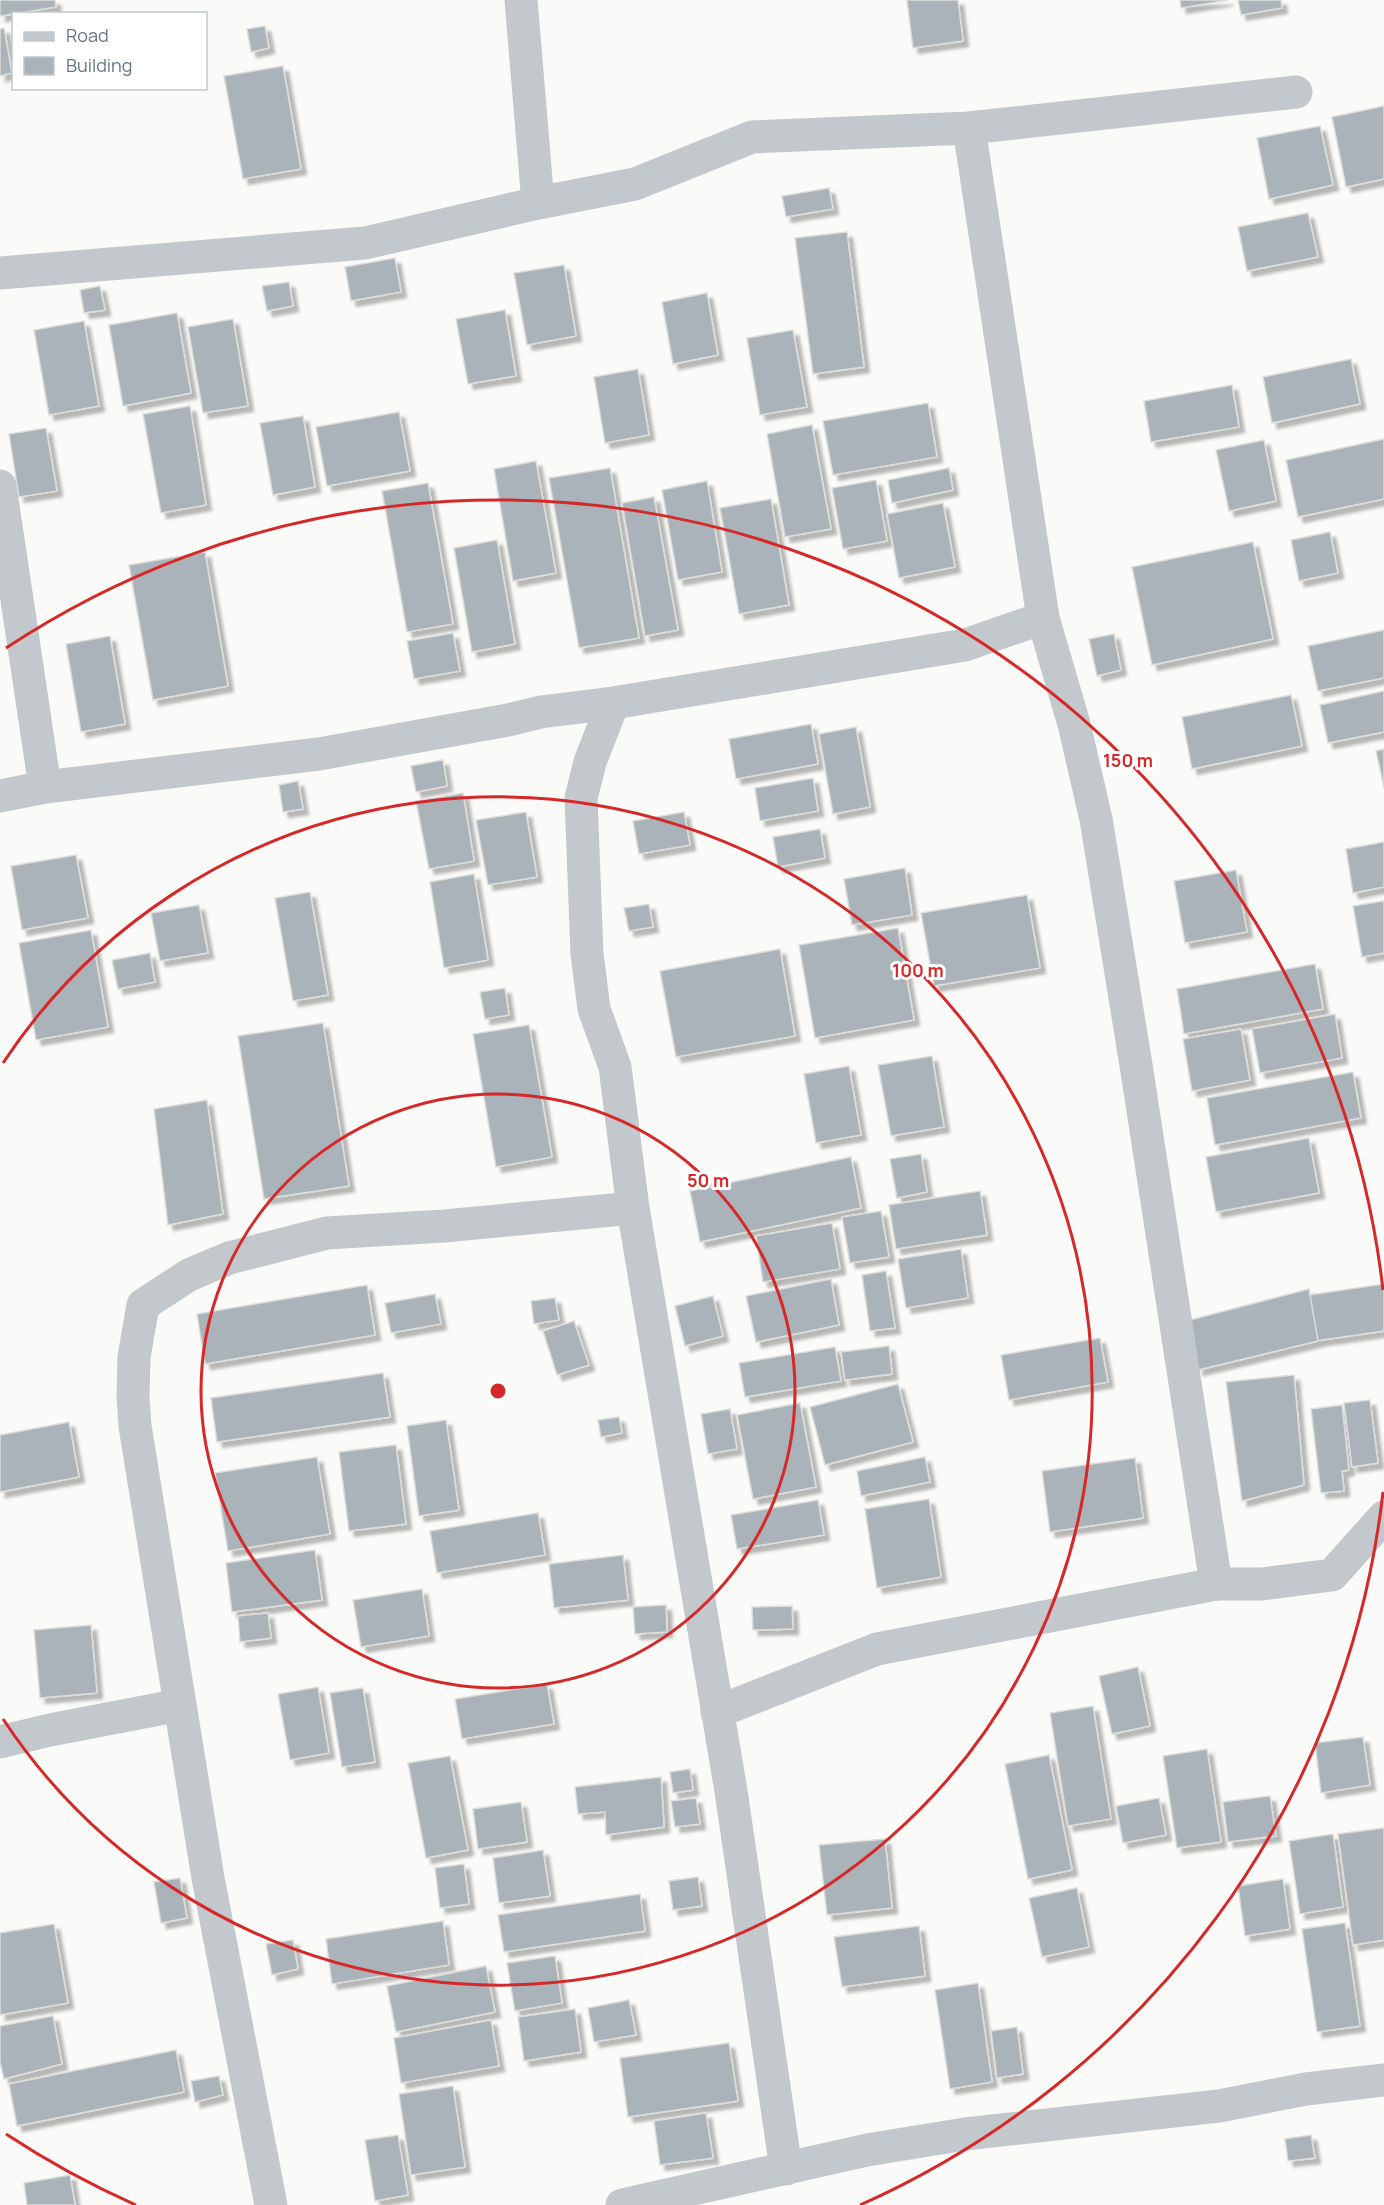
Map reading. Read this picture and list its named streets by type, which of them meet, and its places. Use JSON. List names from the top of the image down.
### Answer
{
  "legend": ["Road", "Building"],
  "rings": ["150 m", "100 m", "50 m"]
}
